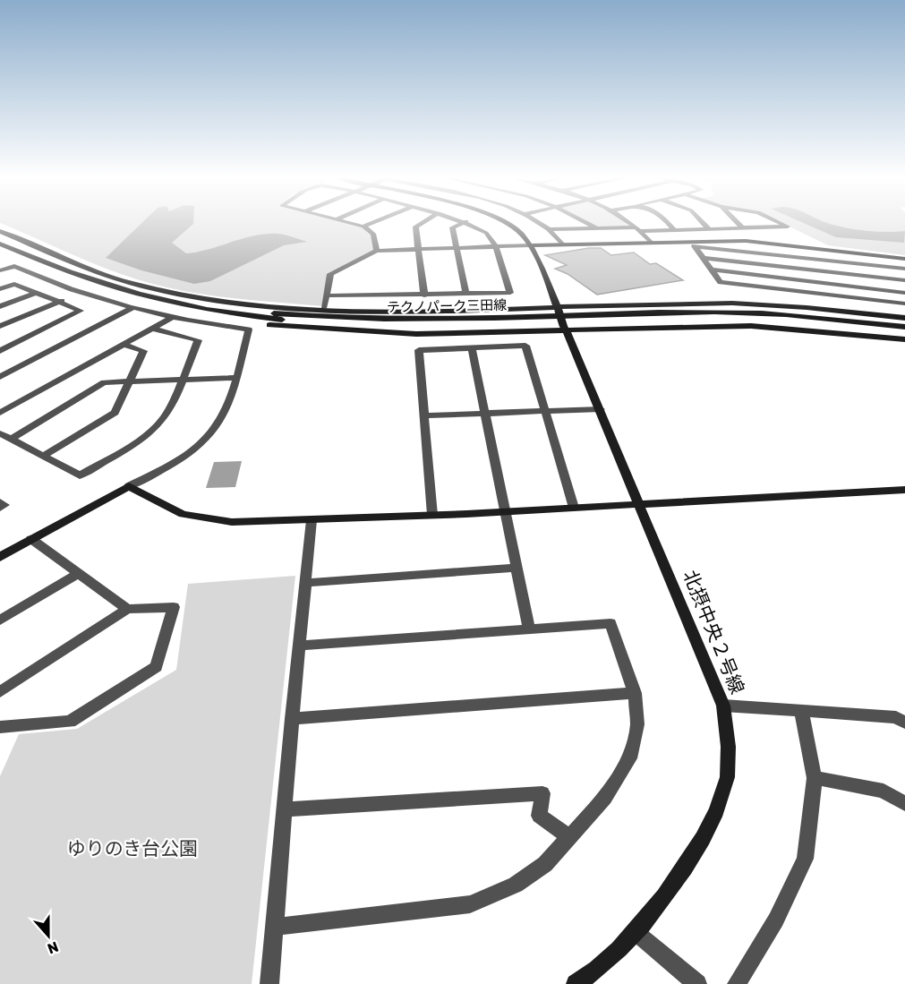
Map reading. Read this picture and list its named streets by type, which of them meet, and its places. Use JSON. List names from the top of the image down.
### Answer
{
  "streets": {
    "main road": ["テクノパーク三田線", "北摂中央２号線"]
  },
  "parks": ["ゆりのき台公園"],
  "north": "bottom"
}
